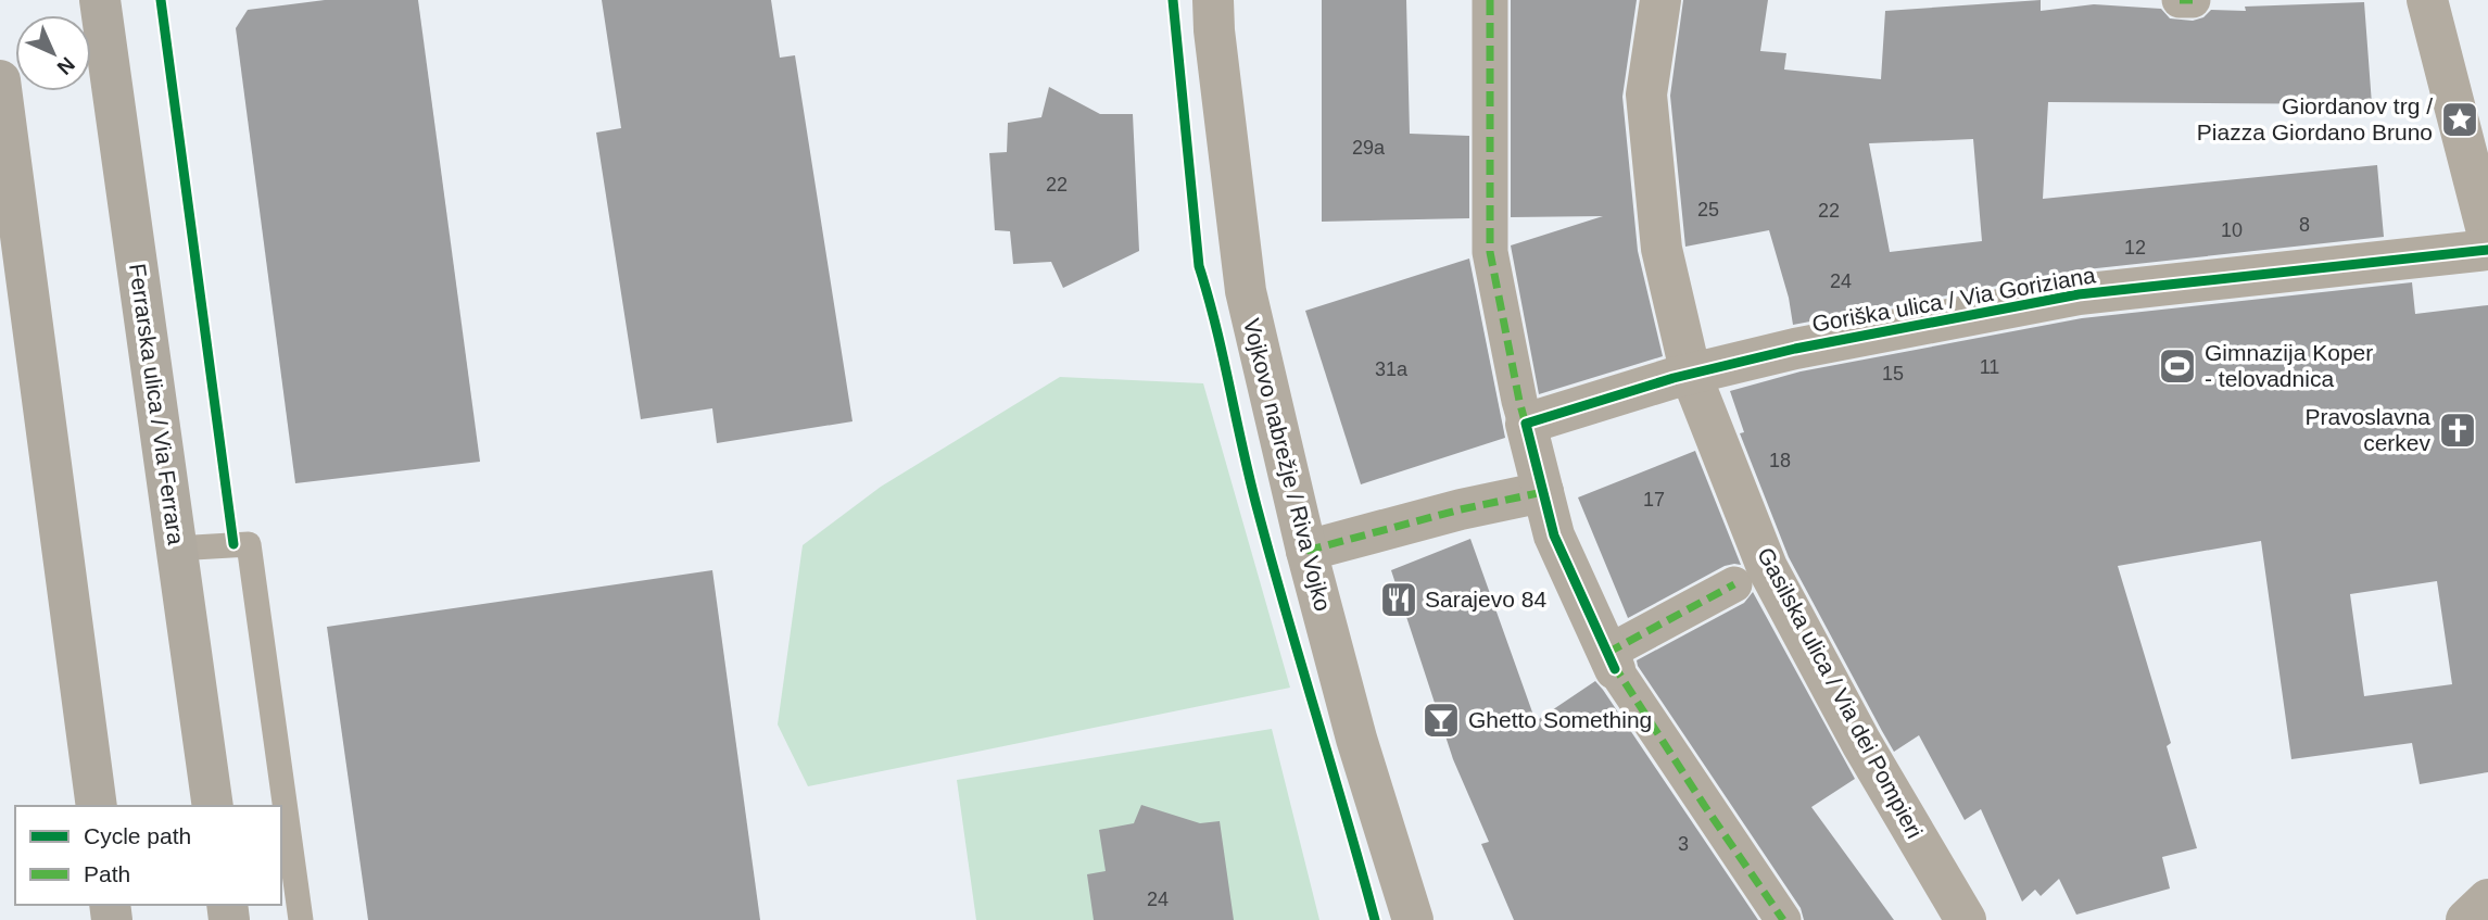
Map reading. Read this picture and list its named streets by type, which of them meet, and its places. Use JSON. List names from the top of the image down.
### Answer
{
  "streets": {
    "main road": ["Ferrarska ulica / Via Ferrara"],
    "street": ["Goriška ulica / Via Goriziana", "Vojkovo nabrežje / Riva Vojko", "Gasilska ulica / Via dei Pompieri"]
  },
  "crossings": [
    ["Goriška ulica / Via Goriziana", "Gasilska ulica / Via dei Pompieri"]
  ],
  "places": {
    "place": ["Giordanov trg / Piazza Giordano Bruno"],
    "sports": ["Gimnazija Koper - telovadnica"],
    "church": ["Pravoslavna cerkev"],
    "restaurant": ["Sarajevo 84"],
    "bar": ["Ghetto Something"]
  },
  "house_numbers": [
    "29a",
    "22",
    "25",
    "22",
    "8",
    "10",
    "12",
    "24",
    "11",
    "31a",
    "15",
    "18",
    "17",
    "3",
    "24"
  ],
  "legend": ["Cycle path", "Path"],
  "north": "bottom right"
}
